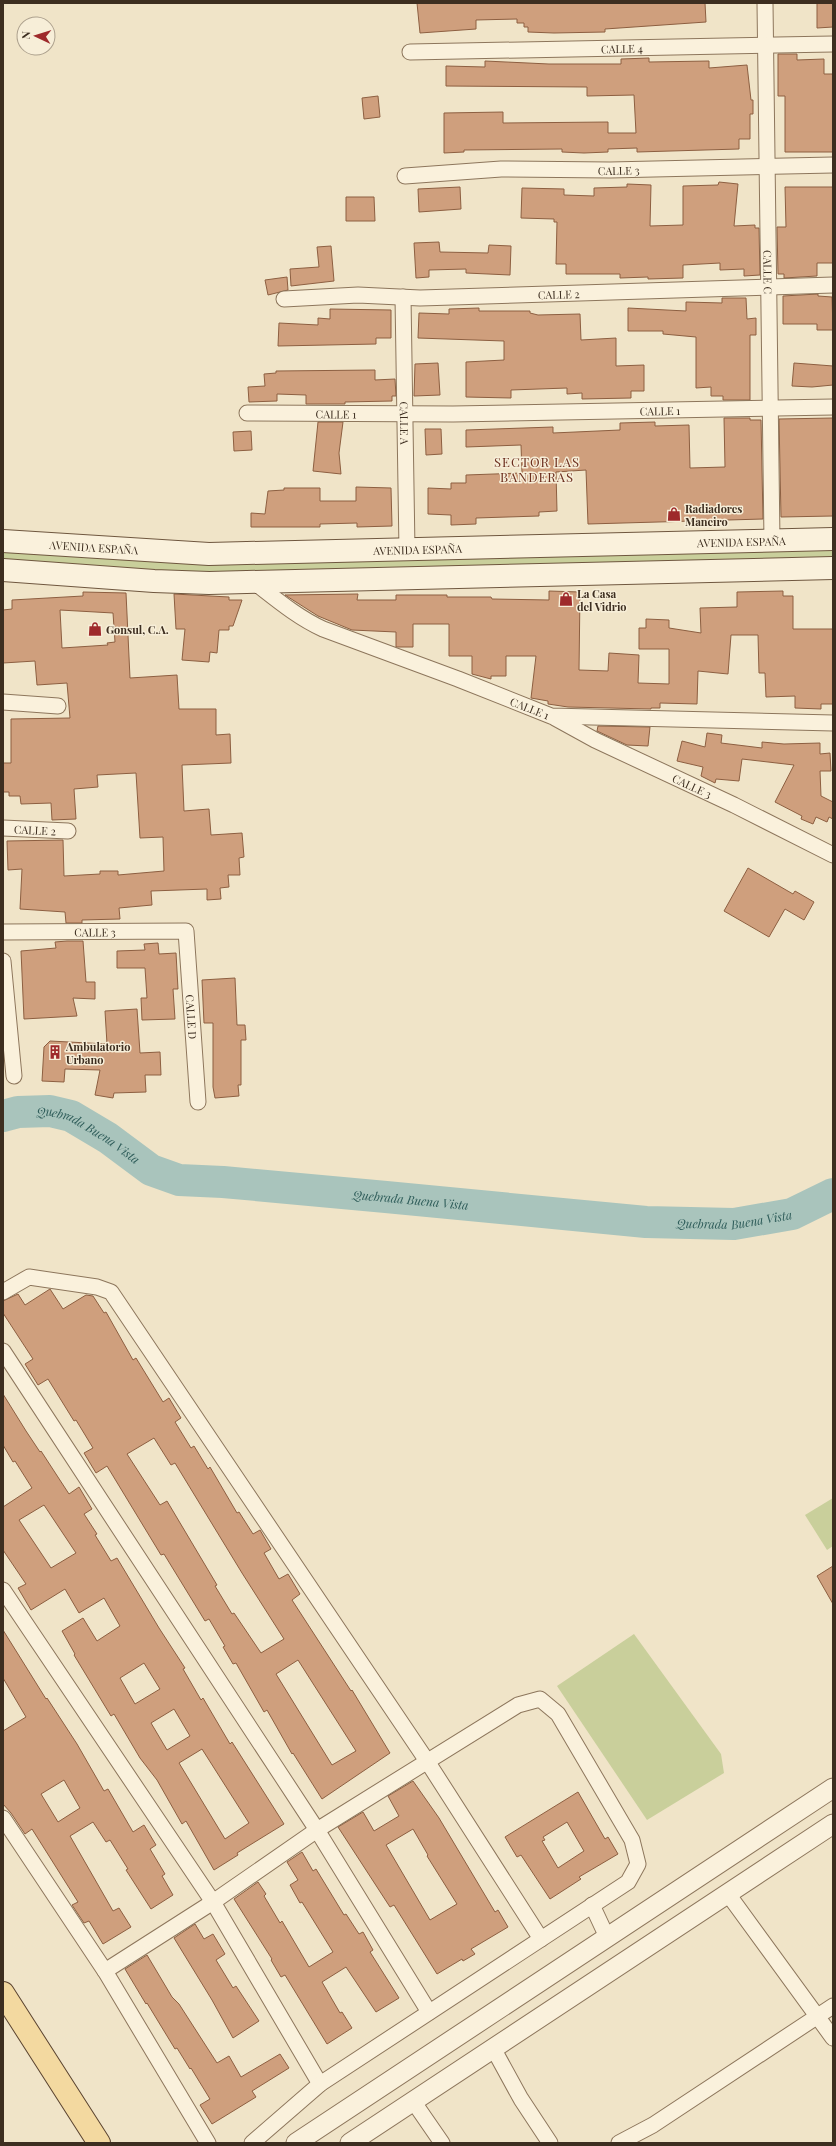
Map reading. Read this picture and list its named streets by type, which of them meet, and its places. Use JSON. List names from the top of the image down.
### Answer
{
  "streets": {
    "main road": ["AVENIDA ESPAÑA"],
    "street": [
      "CALLE 4",
      "CALLE 3",
      "CALLE C",
      "CALLE 2",
      "CALLE 1",
      "CALLE A",
      "CALLE D"
    ]
  },
  "crossings": [
    ["CALLE 4", "CALLE C"],
    ["CALLE 3", "CALLE C"],
    ["CALLE 3", "CALLE 1"],
    ["CALLE 3", "CALLE D"],
    ["CALLE C", "CALLE 2"],
    ["CALLE C", "CALLE 1"],
    ["CALLE C", "AVENIDA ESPAÑA"],
    ["CALLE 2", "CALLE A"],
    ["CALLE 1", "CALLE A"],
    ["CALLE A", "AVENIDA ESPAÑA"]
  ],
  "districts": ["SECTOR LAS BANDERAS"],
  "water": ["Quebrada Buena Vista"],
  "places": {
    "shop": ["Radiadores Maneiro", "La Casa del Vidrio", "Gonsul, C.A."],
    "building": ["Ambulatorio Urbano"]
  },
  "north": "left"
}
